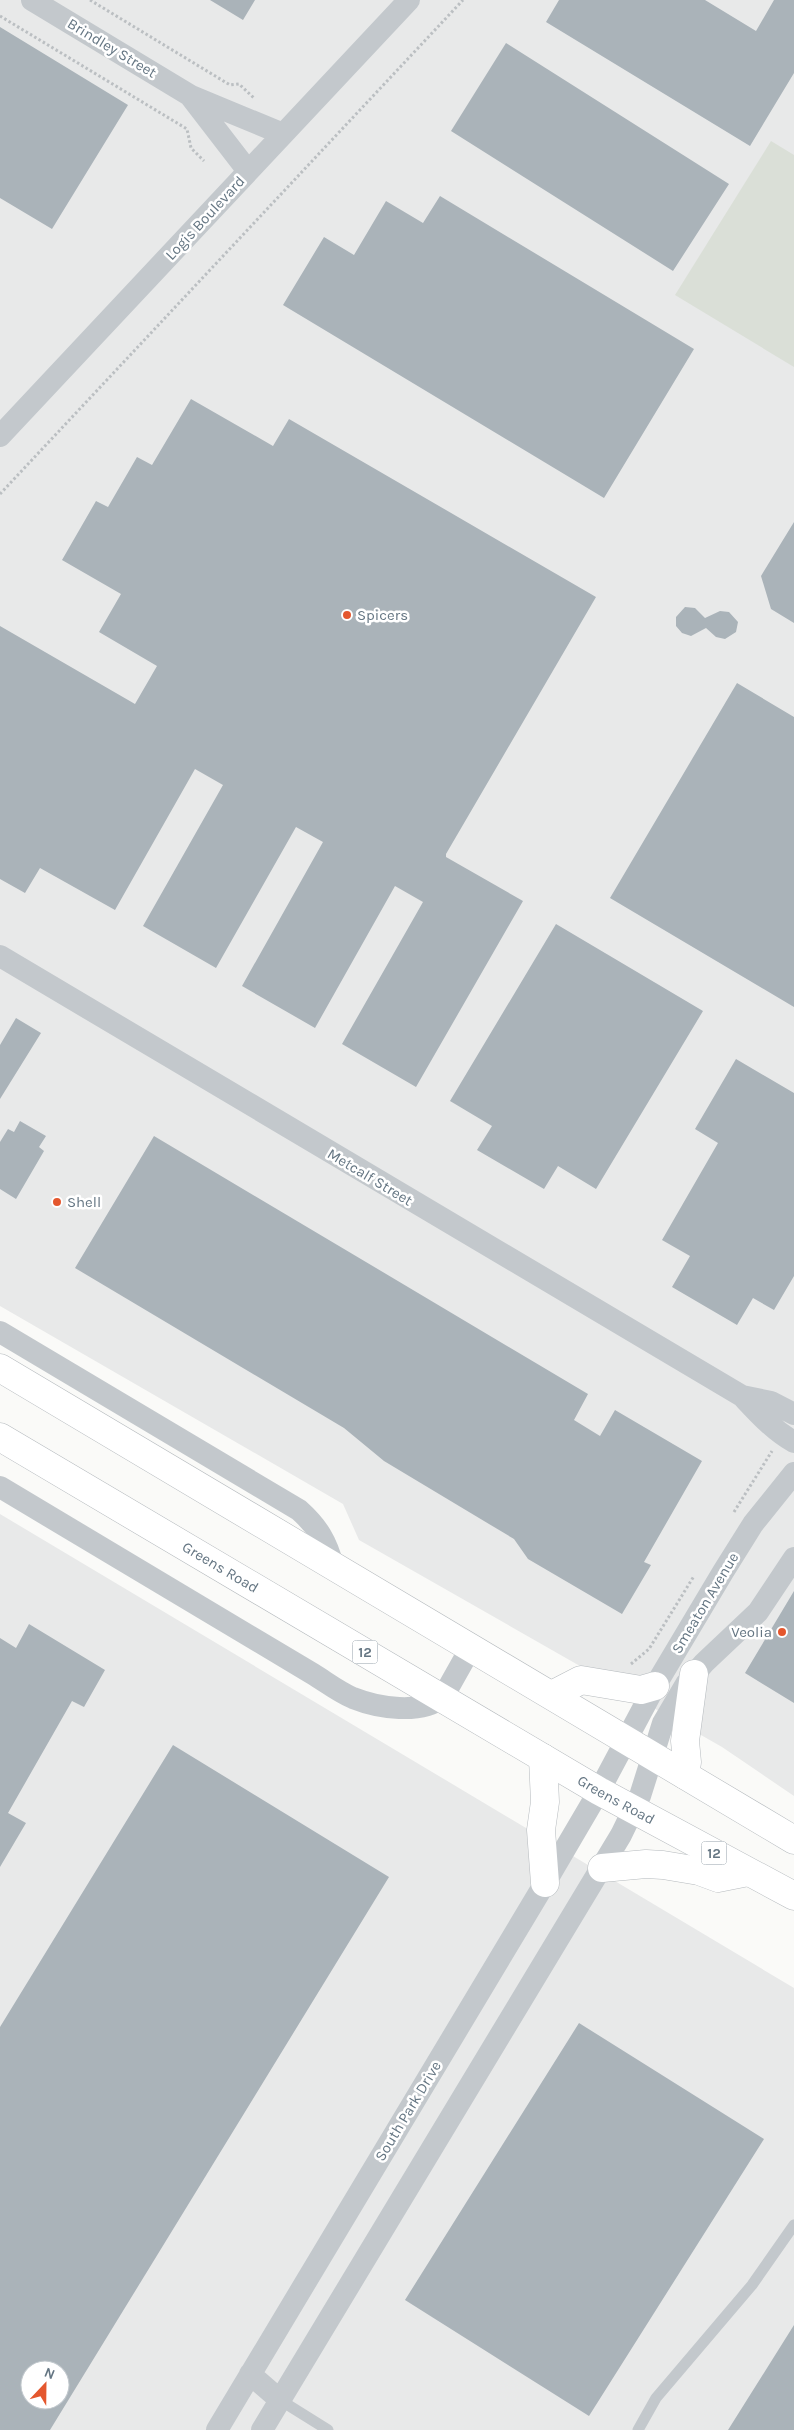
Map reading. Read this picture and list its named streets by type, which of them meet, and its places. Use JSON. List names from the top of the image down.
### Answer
{
  "streets": {
    "main road": ["Greens Road", "12"],
    "street": [
      "Brindley Street",
      "Logis Boulevard",
      "Metcalf Street",
      "Smeaton Avenue",
      "South Park Drive"
    ]
  },
  "crossings": [
    ["Brindley Street", "Logis Boulevard"],
    ["Greens Road", "Smeaton Avenue"],
    ["Greens Road", "South Park Drive"],
    ["Smeaton Avenue", "South Park Drive"]
  ],
  "places": ["Spicers", "Shell", "Veolia"],
  "north": "top"
}
